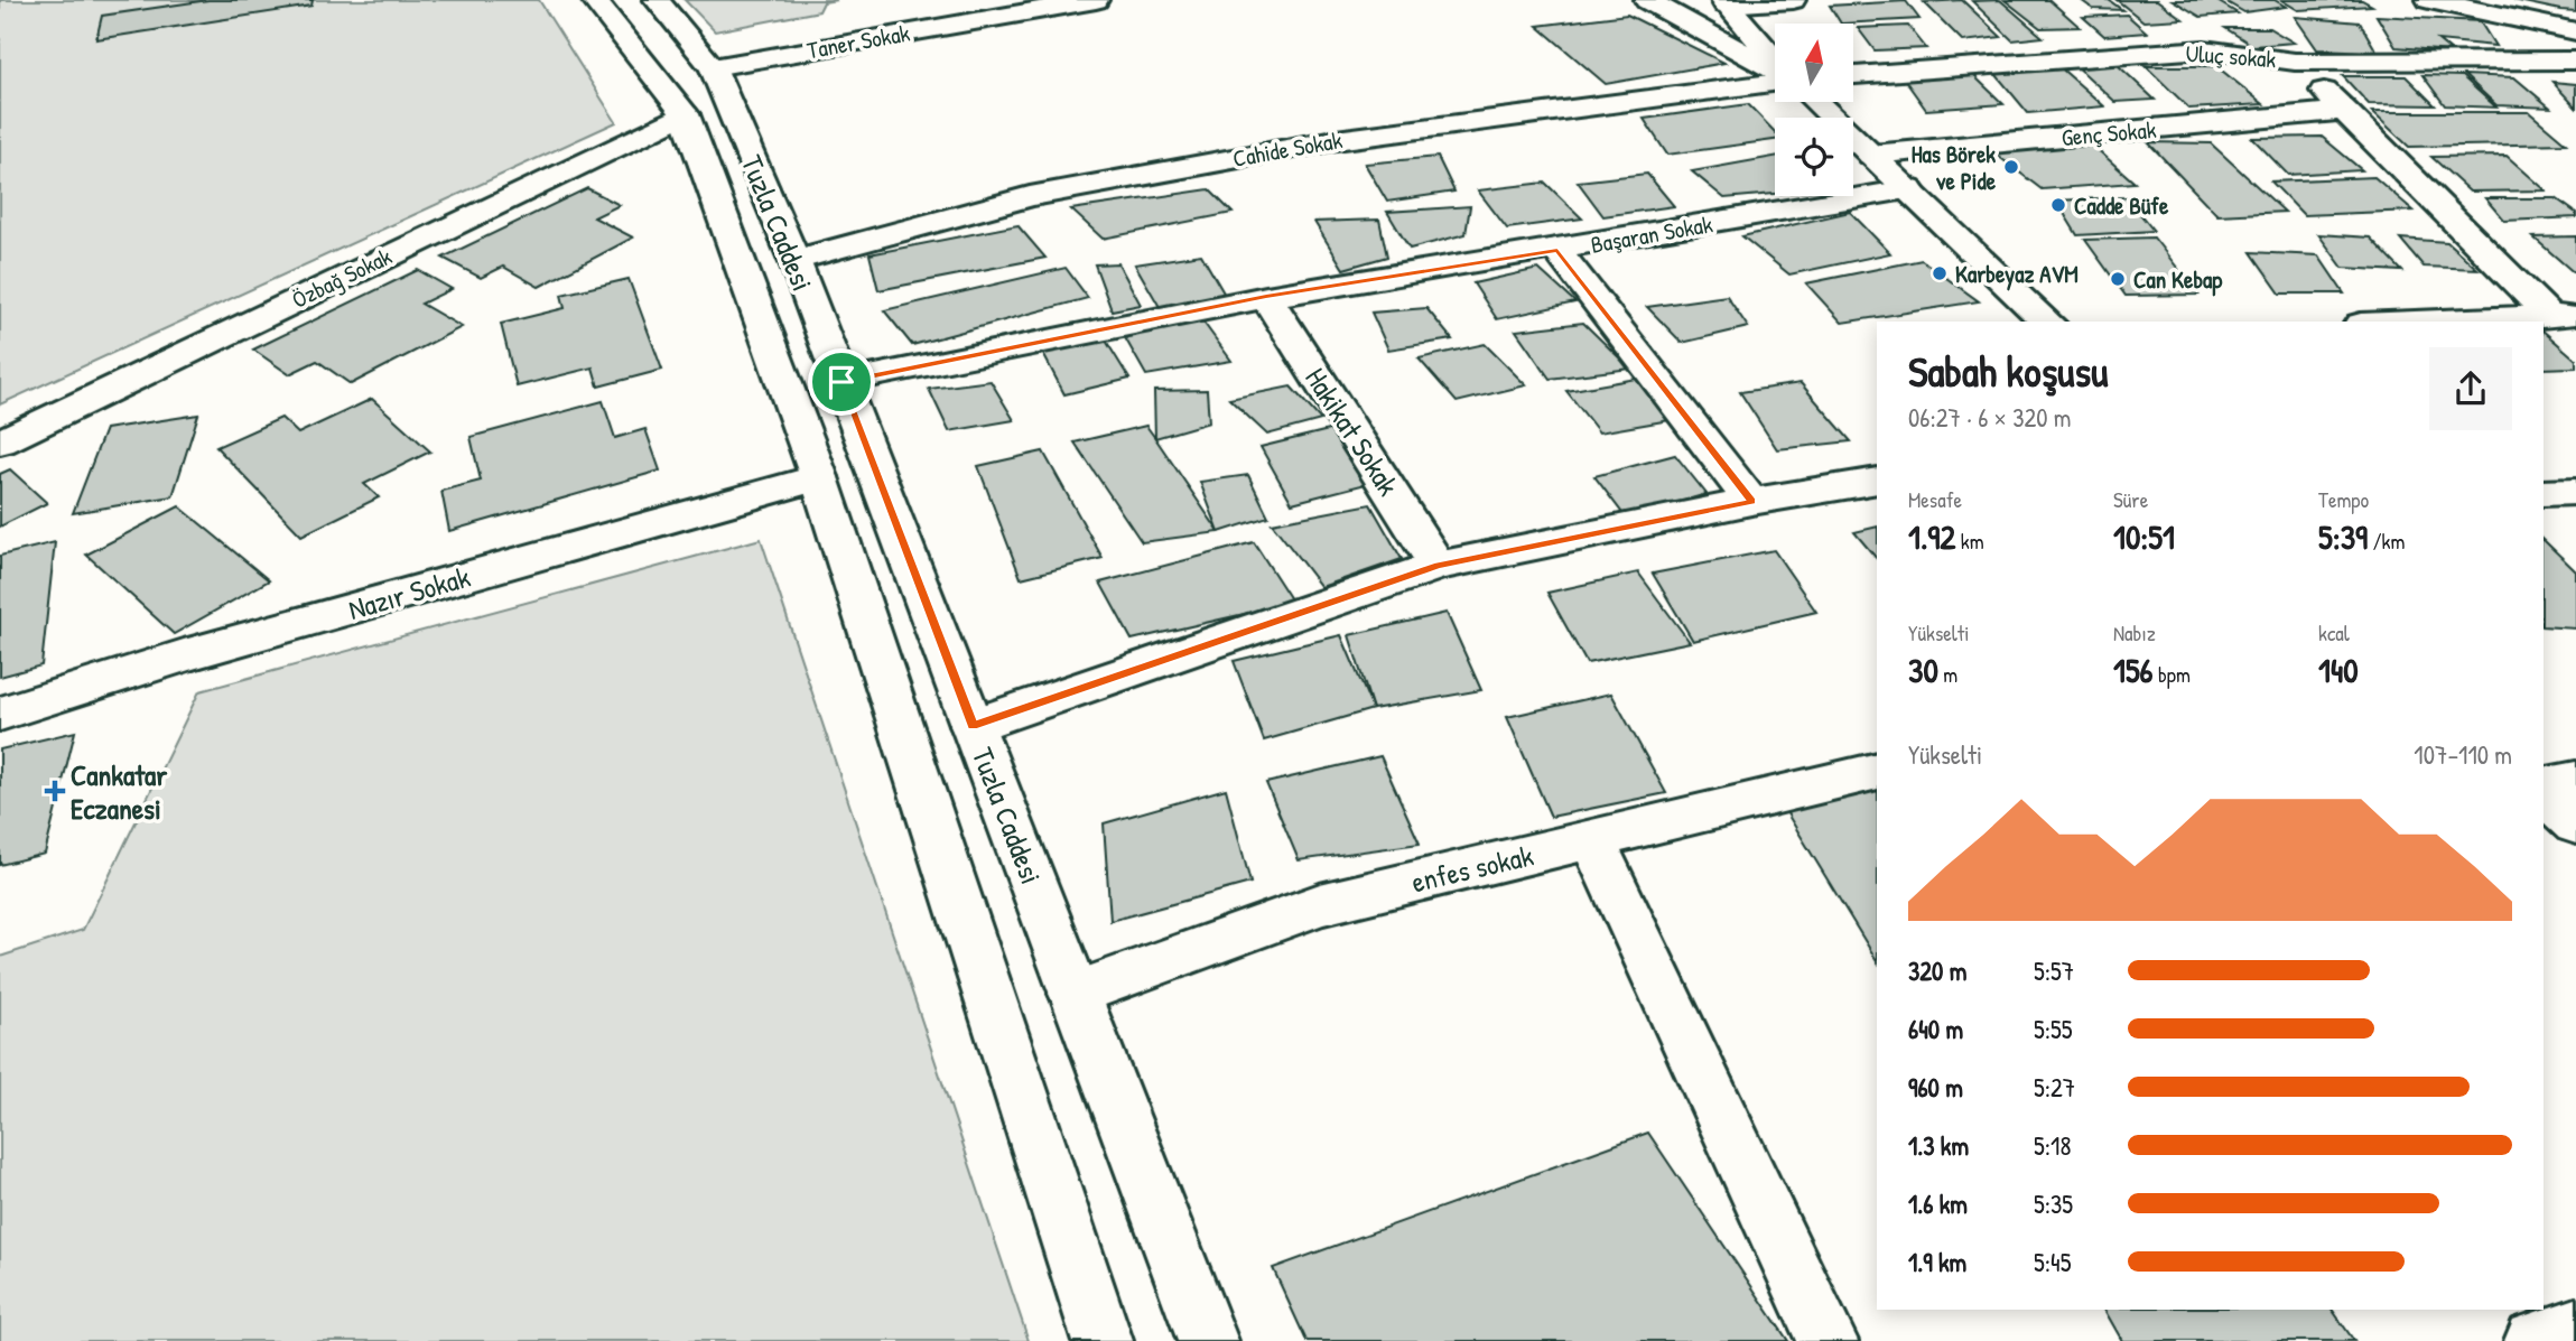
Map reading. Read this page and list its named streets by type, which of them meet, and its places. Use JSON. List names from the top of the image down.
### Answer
{
  "streets": {
    "street": [
      "Taner Sokak",
      "Uluç sokak",
      "Genç Sokak",
      "Cahide Sokak",
      "Tuzla Caddesi",
      "Başaran Sokak",
      "Özbağ Sokak",
      "Hakikat Sokak",
      "Nazır Sokak",
      "enfes sokak"
    ]
  },
  "crossings": [
    ["Taner Sokak", "Tuzla Caddesi"],
    ["Cahide Sokak", "Tuzla Caddesi"],
    ["Tuzla Caddesi", "Başaran Sokak"],
    ["Tuzla Caddesi", "Özbağ Sokak"],
    ["Tuzla Caddesi", "Nazır Sokak"],
    ["Tuzla Caddesi", "enfes sokak"],
    ["Başaran Sokak", "Hakikat Sokak"]
  ],
  "places": {
    "other": [
      "Has Börek ve Pide",
      "Cadde Büfe",
      "Karbeyaz AVM",
      "Can Kebap"
    ],
    "health": ["Cankatar Eczanesi"]
  },
  "north": "top",
  "page": {
    "heading": ["Sabah koşusu", "06:27 · 6 × 320 m"],
    "stats": [
      ["Mesafe", "1.92 km"],
      ["Süre", "10:51"],
      ["Tempo", "5:39 /km"],
      ["Yükselti", "30 m"],
      ["Nabız", "156 bpm"],
      ["kcal", "140"]
    ],
    "chart": ["Yükselti", "107–110 m"],
    "list": [
      {
        "name": "320 m",
        "note": "5:57"
      },
      {
        "name": "640 m",
        "note": "5:55"
      },
      {
        "name": "960 m",
        "note": "5:27"
      },
      {
        "name": "1.3 km",
        "note": "5:18"
      },
      {
        "name": "1.6 km",
        "note": "5:35"
      },
      {
        "name": "1.9 km",
        "note": "5:45"
      }
    ]
  }
}
